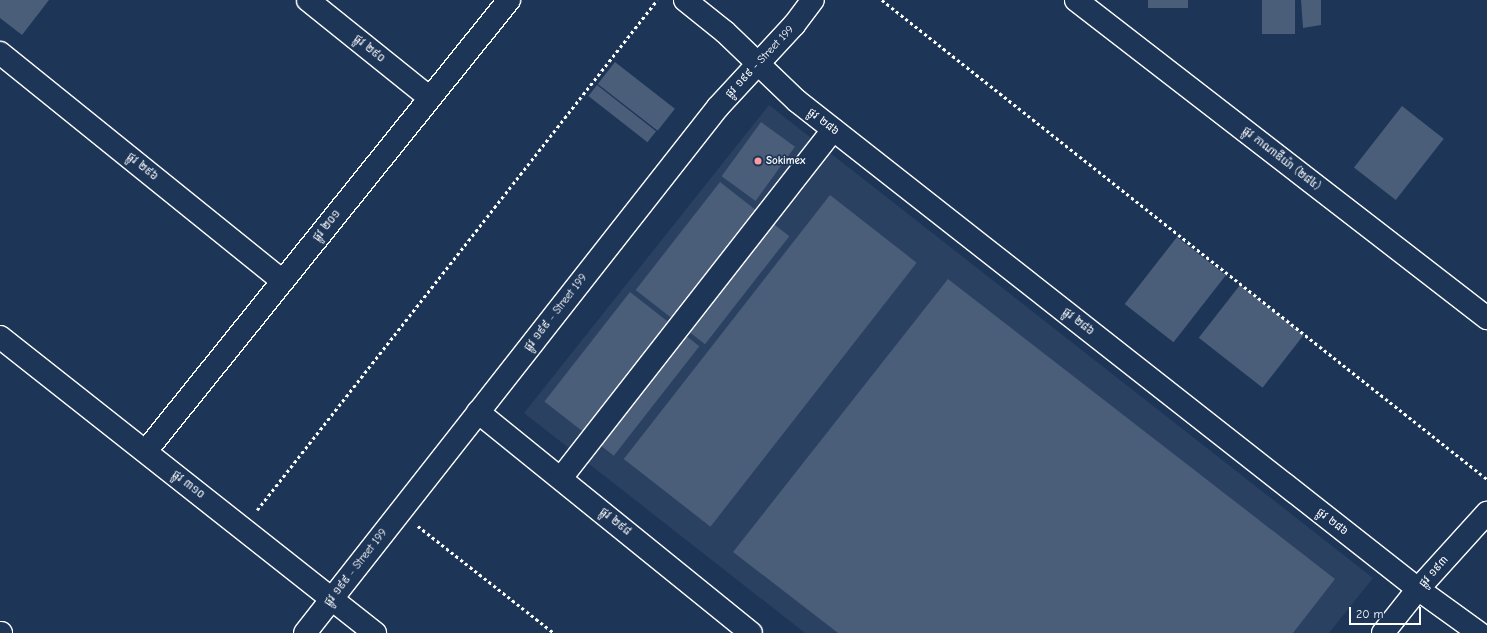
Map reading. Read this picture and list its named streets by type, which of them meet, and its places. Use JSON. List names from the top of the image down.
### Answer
{
  "streets": {
    "street": [
      "ផ្លូវ ២៩០",
      "ផ្លូវ ១៩៩ - Street 199",
      "ផ្លូវ ២៨៦",
      "ផ្លូវ កាណាឌីយ៉ា (២៨៤)",
      "ផ្លូវ ២៩៦",
      "ផ្លូវ ២០១",
      "ផ្លូវ ៣១០",
      "ផ្លូវ ២៩៨",
      "ផ្លូវ ១៩៣"
    ]
  },
  "crossings": [
    ["ផ្លូវ ២៩០", "ផ្លូវ ២០១"],
    ["ផ្លូវ ១៩៩ - Street 199", "ផ្លូវ ២៨៦"],
    ["ផ្លូវ ១៩៩ - Street 199", "ផ្លូវ ៣១០"],
    ["ផ្លូវ ១៩៩ - Street 199", "ផ្លូវ ២៩៨"],
    ["ផ្លូវ ២៨៦", "ផ្លូវ ១៩៣"],
    ["ផ្លូវ ២៩៦", "ផ្លូវ ២០១"],
    ["ផ្លូវ ២០១", "ផ្លូវ ៣១០"]
  ],
  "places": ["Sokimex"],
  "scale_bar": "20 m"
}
